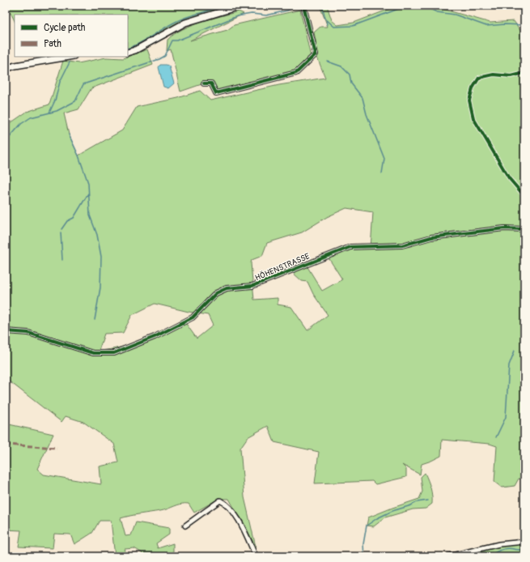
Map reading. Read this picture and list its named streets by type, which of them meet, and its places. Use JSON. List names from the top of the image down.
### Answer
{
  "streets": {
    "street": ["HÖHENSTRASSE"]
  },
  "legend": ["Cycle path", "Path"]
}
